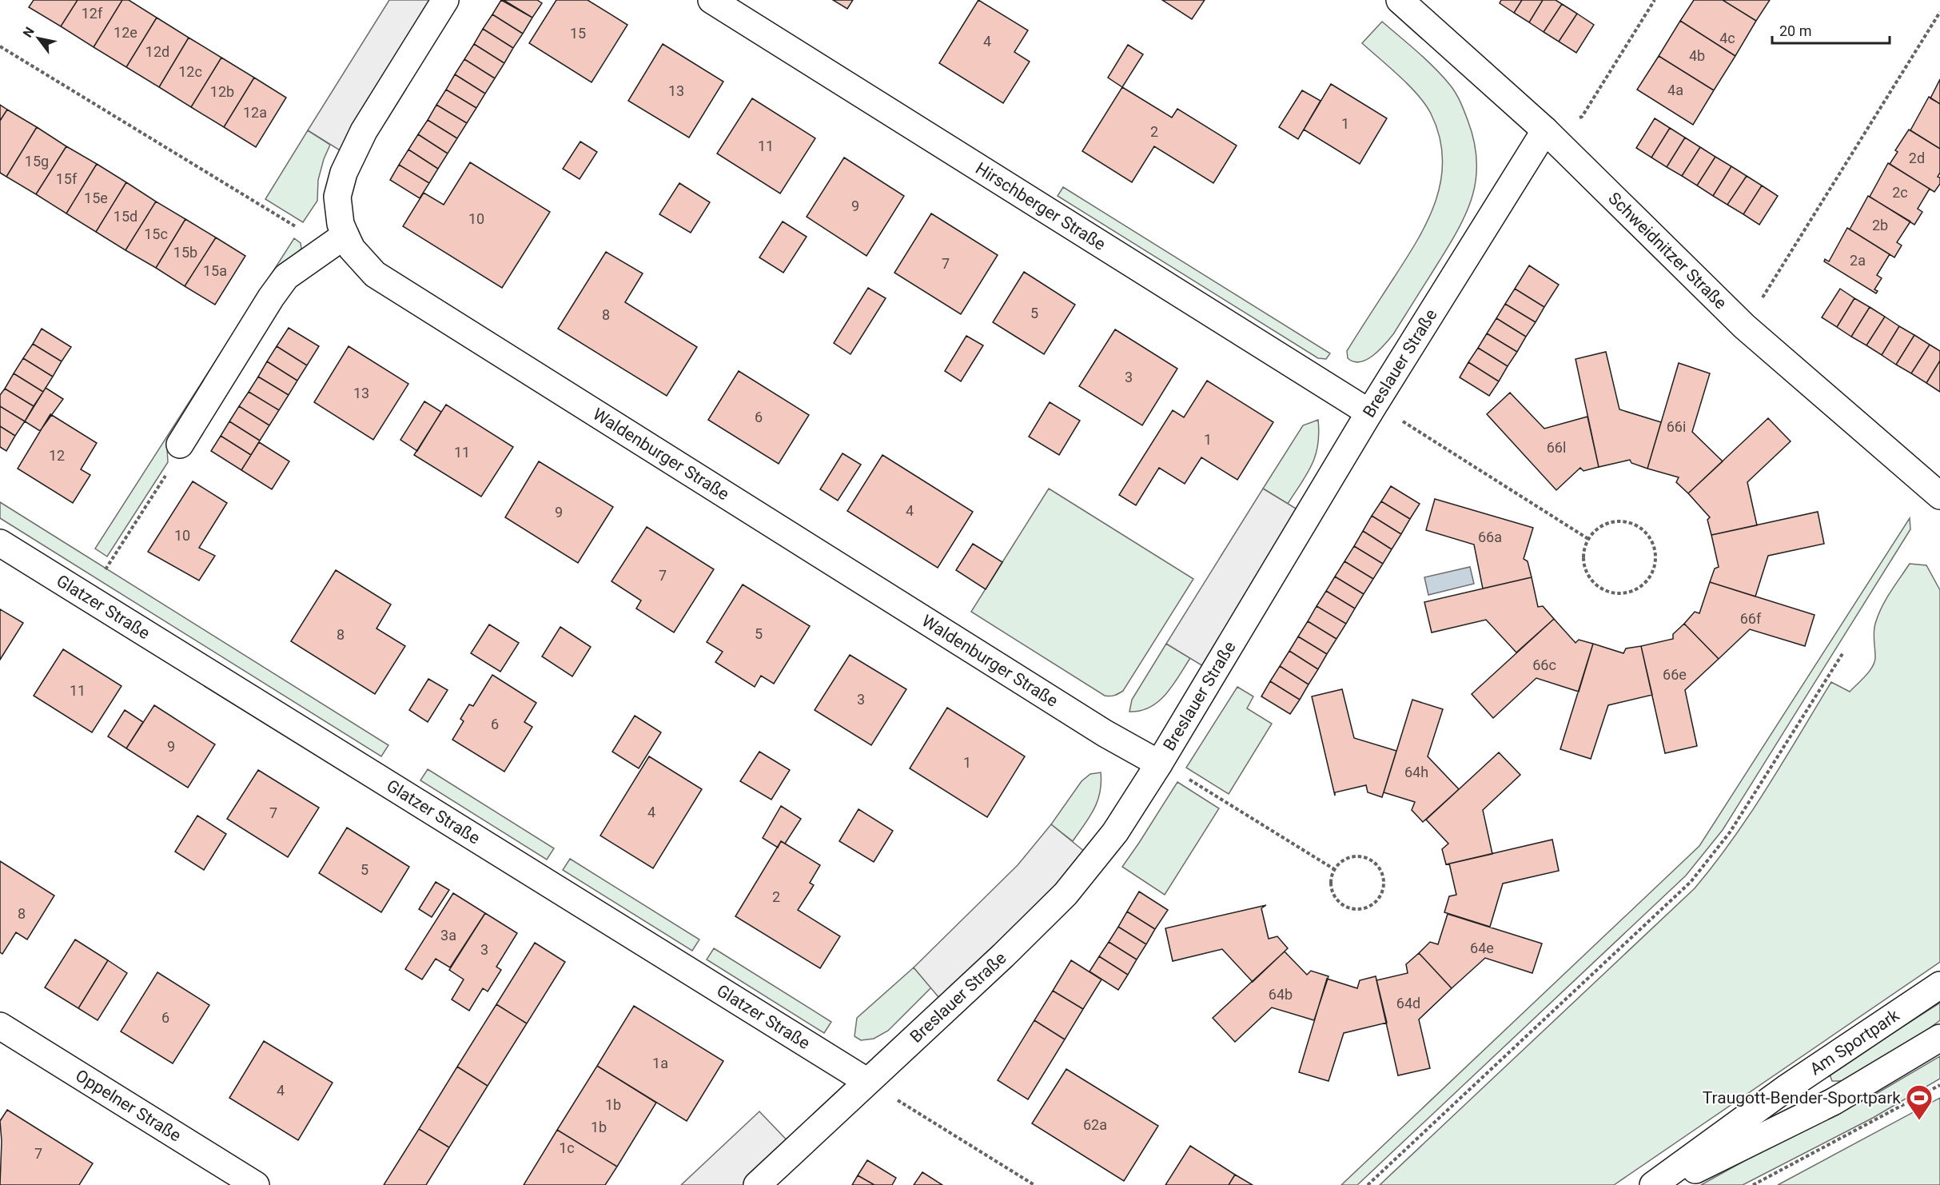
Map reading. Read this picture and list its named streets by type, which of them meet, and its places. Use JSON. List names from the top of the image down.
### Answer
{
  "streets": {
    "street": [
      "Hirschberger Straße",
      "Schweidnitzer Straße",
      "Breslauer Straße",
      "Waldenburger Straße",
      "Glatzer Straße",
      "Am Sportpark",
      "Oppelner Straße"
    ]
  },
  "crossings": [
    ["Hirschberger Straße", "Breslauer Straße"],
    ["Schweidnitzer Straße", "Breslauer Straße"],
    ["Breslauer Straße", "Waldenburger Straße"],
    ["Breslauer Straße", "Glatzer Straße"]
  ],
  "places": {
    "sports": ["Traugott-Bender-Sportpark"]
  },
  "house_numbers": [
    "12f",
    "12e",
    "15",
    "4c",
    "4",
    "12d",
    "4b",
    "12c",
    "4a",
    "13",
    "12b",
    "12a",
    "1",
    "2",
    "11",
    "2d",
    "15g",
    "15f",
    "2c",
    "15e",
    "9",
    "15d",
    "10",
    "2b",
    "15c",
    "15b",
    "2a",
    "7",
    "15a",
    "5",
    "8",
    "3",
    "13",
    "6",
    "66i",
    "1",
    "66l",
    "11",
    "12",
    "4",
    "9",
    "10",
    "66a",
    "7",
    "66f",
    "5",
    "8",
    "66c",
    "66e",
    "11",
    "3",
    "6",
    "9",
    "1",
    "64h",
    "4",
    "7",
    "5",
    "2",
    "8",
    "3a",
    "64e",
    "3",
    "64b",
    "64d",
    "6",
    "1a",
    "4",
    "1b",
    "62a",
    "1b",
    "1c",
    "7"
  ],
  "scale_bar": "20 m",
  "north": "top left"
}
